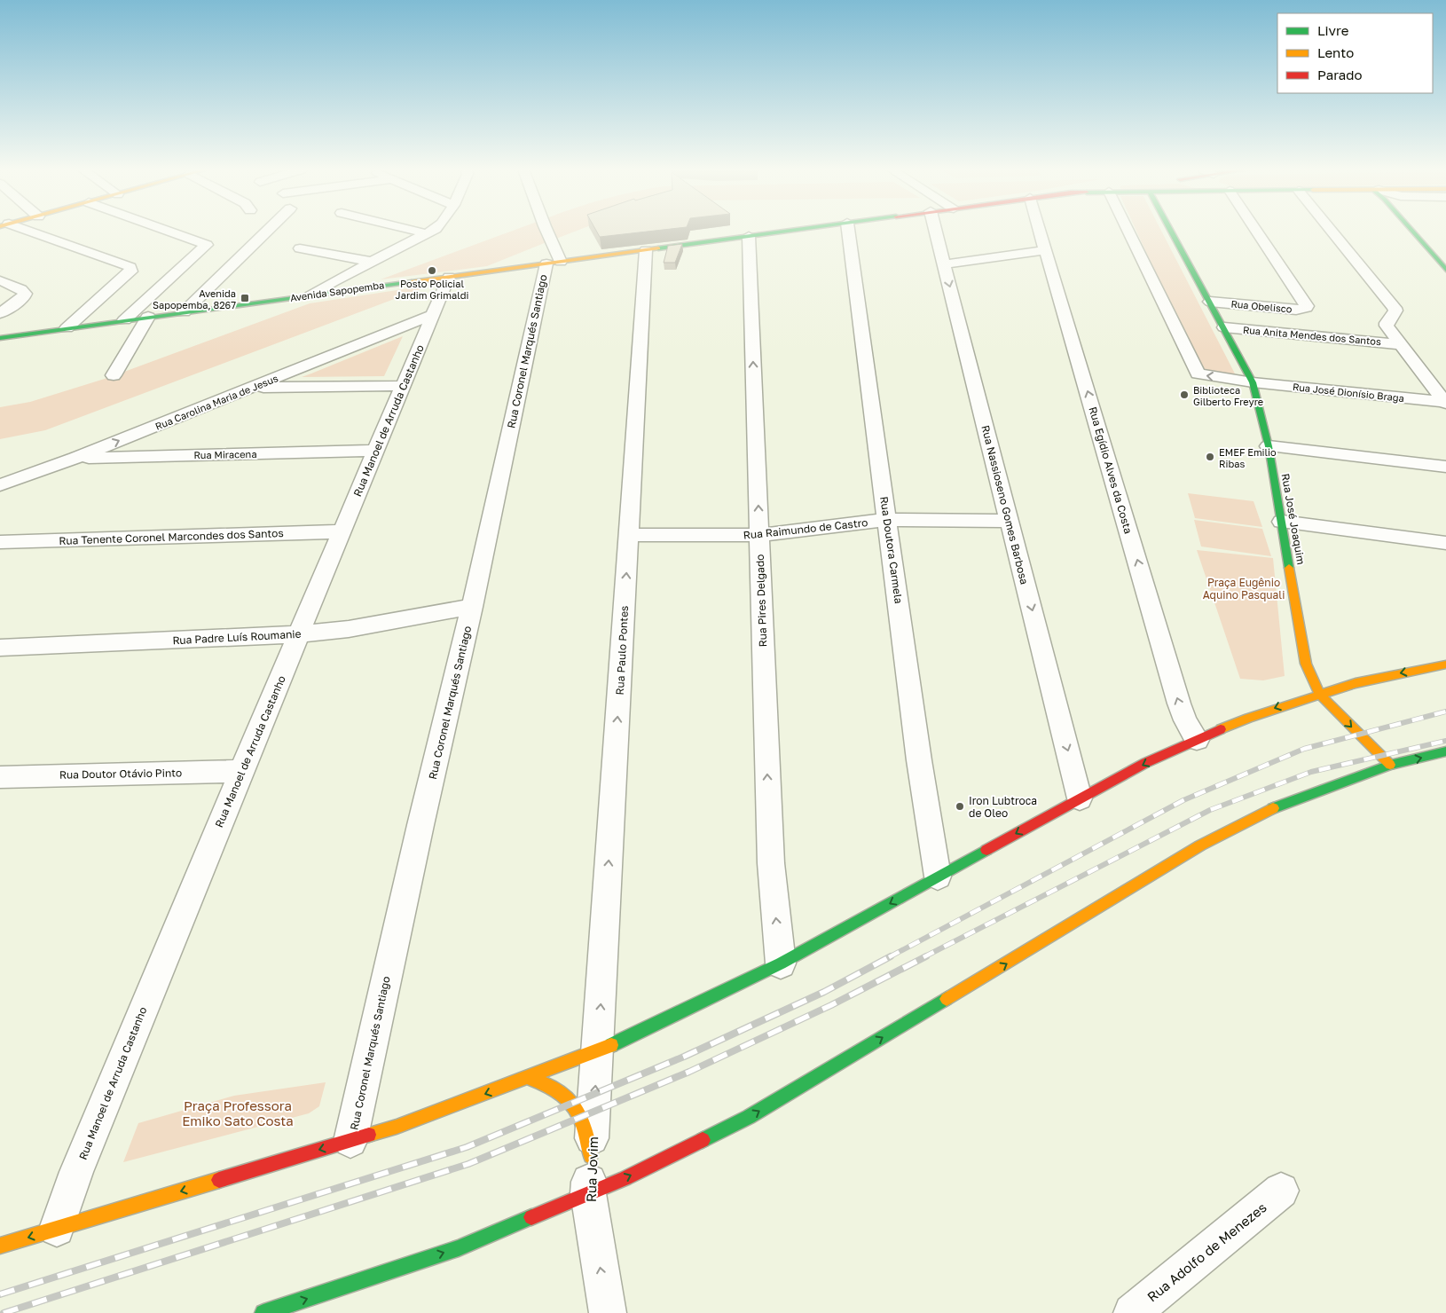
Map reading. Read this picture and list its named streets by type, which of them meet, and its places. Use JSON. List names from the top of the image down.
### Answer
{
  "streets": {
    "main road": ["Avenida Sapopemba", "Rua José Joaquim"],
    "street": [
      "Rua Obelisco",
      "Rua Anita Mendes dos Santos",
      "Rua Coronel Marqués Santiago",
      "Rua José Dionísio Braga",
      "Rua Carolina Maria de Jesus",
      "Rua Manoel de Arruda Castanho",
      "Rua Miracena",
      "Rua Egídio Alves da Costa",
      "Rua Nassioseno Gomes Barbosa",
      "Rua Raimundo de Castro",
      "Rua Tenente Coronel Marcondes dos Santos",
      "Rua Doutora Carmela",
      "Rua Pires Delgado",
      "Rua Padre Luís Roumanie",
      "Rua Paulo Pontes",
      "Rua Doutor Otávio Pinto",
      "Rua Jovim",
      "Rua Adolfo de Menezes"
    ]
  },
  "crossings": [
    ["Avenida Sapopemba", "Rua Coronel Marqués Santiago"],
    ["Avenida Sapopemba", "Rua Manoel de Arruda Castanho"],
    ["Avenida Sapopemba", "Rua Pires Delgado"],
    ["Avenida Sapopemba", "Rua Paulo Pontes"],
    ["Rua Obelisco", "Rua José Joaquim"],
    ["Rua Anita Mendes dos Santos", "Rua José Joaquim"],
    ["Rua Coronel Marqués Santiago", "Rua Padre Luís Roumanie"],
    ["Rua José Dionísio Braga", "Rua José Joaquim"],
    ["Rua Carolina Maria de Jesus", "Rua Manoel de Arruda Castanho"],
    ["Rua Carolina Maria de Jesus", "Rua Miracena"],
    ["Rua Manoel de Arruda Castanho", "Rua Miracena"],
    ["Rua Manoel de Arruda Castanho", "Rua Tenente Coronel Marcondes dos Santos"],
    ["Rua Manoel de Arruda Castanho", "Rua Padre Luís Roumanie"],
    ["Rua Manoel de Arruda Castanho", "Rua Doutor Otávio Pinto"],
    ["Rua Nassioseno Gomes Barbosa", "Rua Raimundo de Castro"],
    ["Rua Raimundo de Castro", "Rua Doutora Carmela"],
    ["Rua Raimundo de Castro", "Rua Pires Delgado"],
    ["Rua Raimundo de Castro", "Rua Paulo Pontes"],
    ["Rua Paulo Pontes", "Rua Jovim"]
  ],
  "one_way": [
    "Rua Carolina Maria de Jesus",
    "Rua Egídio Alves da Costa",
    "Rua Nassioseno Gomes Barbosa",
    "Rua Pires Delgado",
    "Rua Paulo Pontes",
    "Rua Jovim"
  ],
  "parks": ["Praça Eugênio Aquino Pasquali", "Praça Professora Emiko Sato Costa"],
  "places": {
    "other": [
      "Posto Policial Jardim Grimaldi",
      "Biblioteca Gilberto Freyre",
      "EMEF Emilio Ribas",
      "Iron Lubtroca de Oleo"
    ],
    "transit": ["Avenida Sapopemba, 8267"]
  },
  "legend": ["Livre", "Lento", "Parado"]
}
